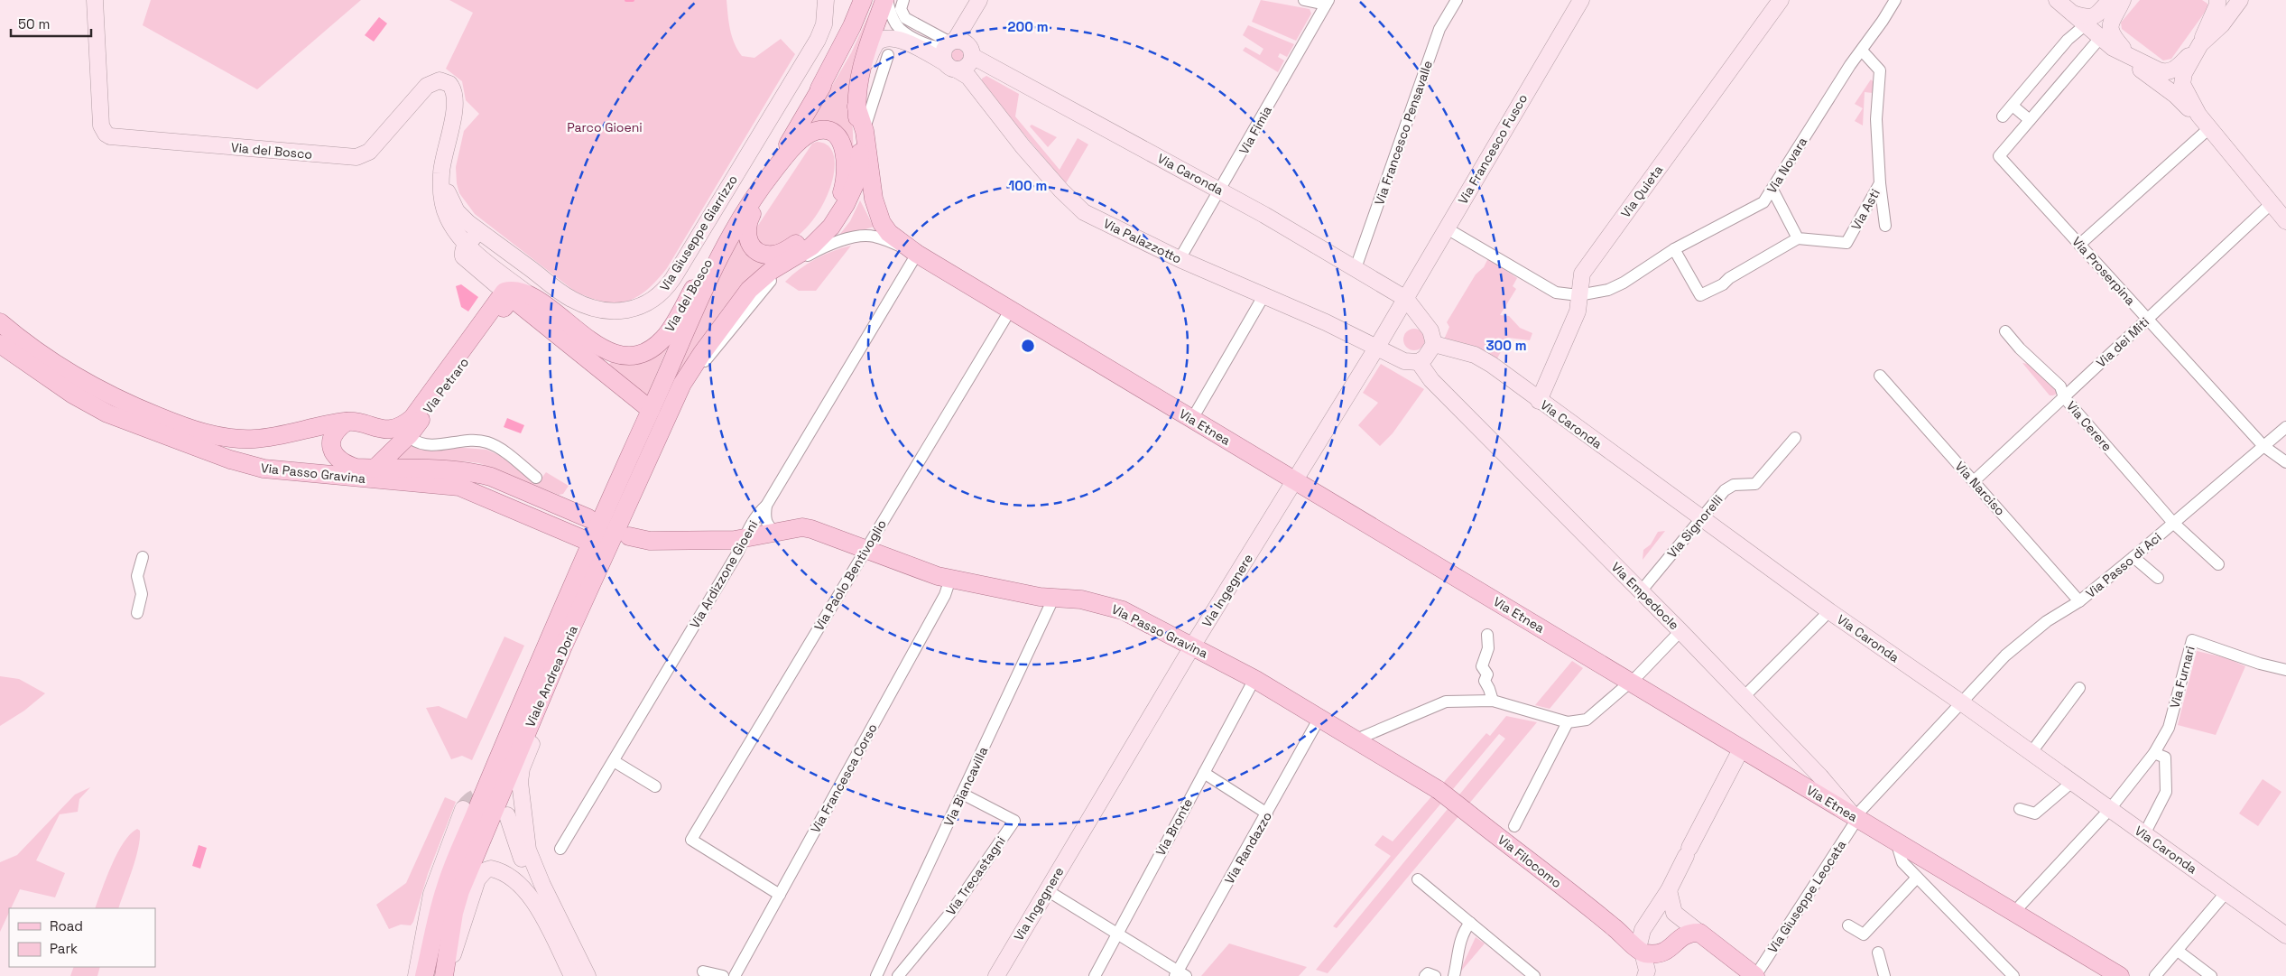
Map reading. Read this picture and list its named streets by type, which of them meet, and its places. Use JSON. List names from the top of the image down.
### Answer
{
  "streets": {
    "main road": [
      "Via Francesco Fusco",
      "Via del Bosco",
      "Via Caronda",
      "Via Quieta",
      "Via Giuseppe Giarrizzo",
      "Via Palazzotto",
      "Via Petraro",
      "Via Etnea",
      "Via Passo Gravina",
      "Via Ingegnere",
      "Via Empedocle",
      "Viale Andrea Doria",
      "Via Filocomo"
    ],
    "street": [
      "Via Fimia",
      "Via Francesco Pensavalle",
      "Via Novara",
      "Via Asti",
      "Via Proserpina",
      "Via dei Miti",
      "Via Cerere",
      "Via Narciso",
      "Via Signorelli",
      "Via Passo di Aci",
      "Via Ardizzone Gioeni",
      "Via Paolo Bentivoglio",
      "Via Furnari",
      "Via Francesca Corso",
      "Via Biancavilla",
      "Via Bronte",
      "Via Randazzo",
      "Via Trecastagni",
      "Via Giuseppe Leocata"
    ]
  },
  "crossings": [
    ["Via Fimia", "Via Caronda"],
    ["Via Fimia", "Via Palazzotto"],
    ["Via Francesco Pensavalle", "Via Caronda"],
    ["Via Francesco Fusco", "Via Novara"],
    ["Via Francesco Fusco", "Via Caronda"],
    ["Via Francesco Fusco", "Via Ingegnere"],
    ["Via del Bosco", "Via Giuseppe Giarrizzo"],
    ["Via del Bosco", "Via Petraro"],
    ["Via del Bosco", "Viale Andrea Doria"],
    ["Via Novara", "Via Quieta"],
    ["Via Novara", "Via Asti"],
    ["Via Caronda", "Via Quieta"],
    ["Via Caronda", "Via Palazzotto"],
    ["Via Caronda", "Via Signorelli"],
    ["Via Caronda", "Via Passo di Aci"],
    ["Via Caronda", "Via Ingegnere"],
    ["Via Caronda", "Via Furnari"],
    ["Via Palazzotto", "Via Ingegnere"],
    ["Via Palazzotto", "Via Empedocle"],
    ["Via Proserpina", "Via dei Miti"],
    ["Via Proserpina", "Via Passo di Aci"],
    ["Via dei Miti", "Via Cerere"],
    ["Via dei Miti", "Via Narciso"],
    ["Via Petraro", "Via Passo Gravina"],
    ["Via Cerere", "Via Passo di Aci"],
    ["Via Etnea", "Via Passo di Aci"],
    ["Via Etnea", "Via Ardizzone Gioeni"],
    ["Via Etnea", "Via Paolo Bentivoglio"],
    ["Via Etnea", "Via Ingegnere"],
    ["Via Etnea", "Via Empedocle"],
    ["Via Etnea", "Via Furnari"],
    ["Via Etnea", "Via Giuseppe Leocata"],
    ["Via Passo Gravina", "Via Ardizzone Gioeni"],
    ["Via Passo Gravina", "Via Paolo Bentivoglio"],
    ["Via Passo Gravina", "Via Ingegnere"],
    ["Via Passo Gravina", "Viale Andrea Doria"],
    ["Via Passo Gravina", "Via Francesca Corso"],
    ["Via Passo Gravina", "Via Biancavilla"],
    ["Via Passo Gravina", "Via Bronte"],
    ["Via Passo Gravina", "Via Randazzo"],
    ["Via Passo Gravina", "Via Filocomo"],
    ["Via Narciso", "Via Passo di Aci"],
    ["Via Signorelli", "Via Empedocle"],
    ["Via Passo di Aci", "Via Empedocle"],
    ["Via Passo di Aci", "Via Giuseppe Leocata"],
    ["Via Paolo Bentivoglio", "Via Francesca Corso"],
    ["Via Empedocle", "Via Giuseppe Leocata"],
    ["Via Biancavilla", "Via Trecastagni"]
  ],
  "parks": ["Parco Gioeni"],
  "legend": ["Road", "Park"],
  "scale_bar": "50 m",
  "rings": ["200 m", "100 m", "300 m"]
}
